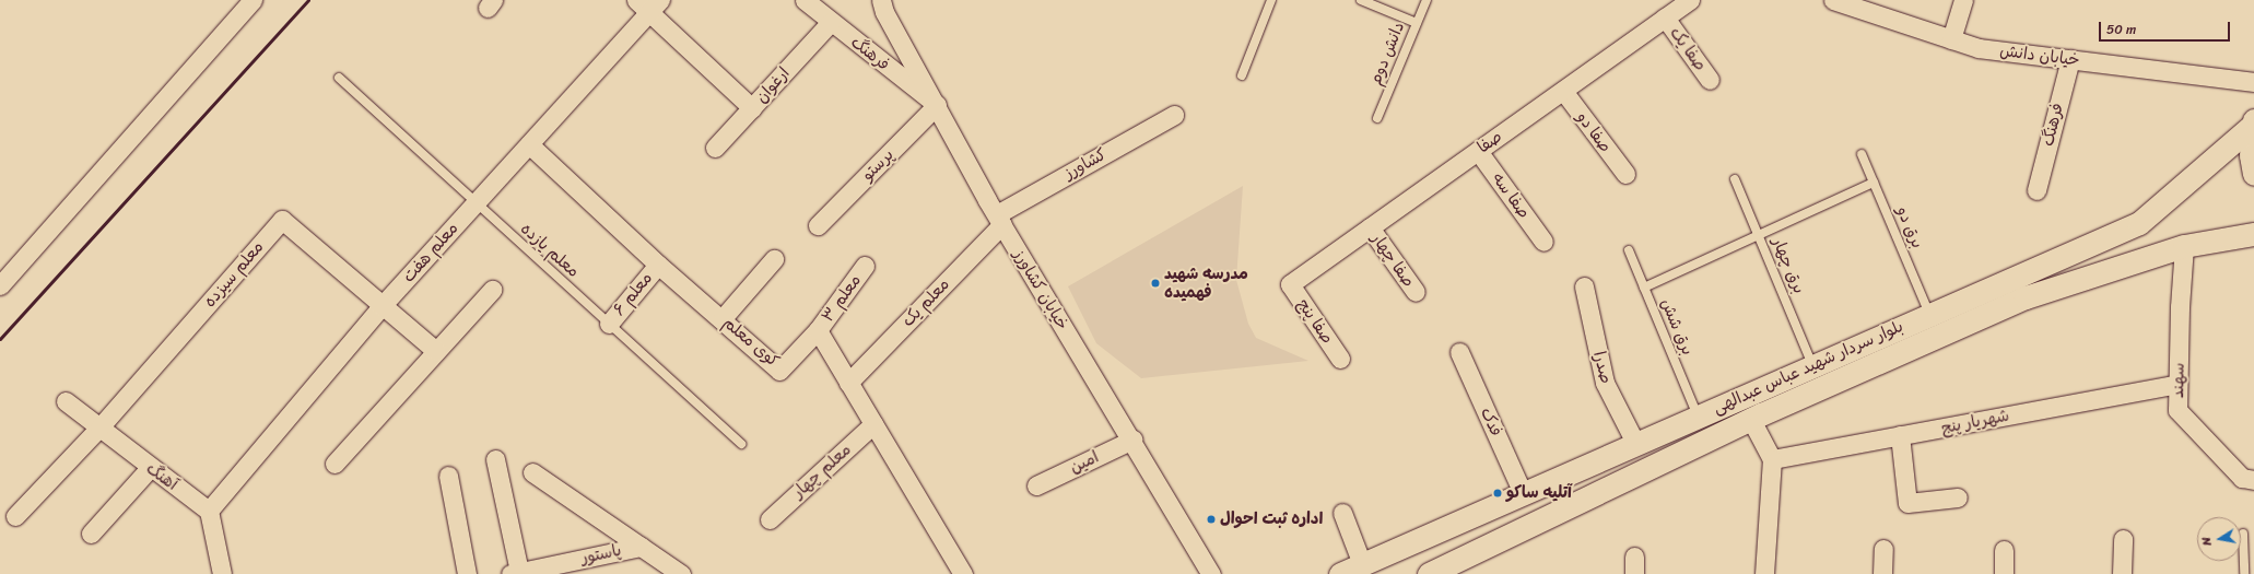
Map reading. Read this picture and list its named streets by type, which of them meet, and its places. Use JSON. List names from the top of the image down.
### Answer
{
  "streets": {
    "street": [
      "صفا یک",
      "فرهنگ",
      "خیابان دانش",
      "ارغوان",
      "صفا دو",
      "صفا",
      "کشاورز",
      "پرستو",
      "صفا سه",
      "معلم هفت",
      "صفا چهار",
      "معلم سیزده",
      "خیابان کشاورز",
      "معلم ۶",
      "معلم ۳",
      "معلم یک",
      "صفا پنج",
      "کوی معلم",
      "صدرا",
      "بلوار سردار شهید عباس عبدالهی",
      "سهند",
      "فدک",
      "شهریار پنج",
      "امین",
      "معلم چهار",
      "آهنگ",
      "پاستور"
    ],
    "lane": [
      "دانش دوم",
      "برق دو",
      "معلم یازده",
      "برق چهار",
      "برق شش"
    ]
  },
  "crossings": [
    ["صفا یک", "صفا"],
    ["فرهنگ", "خیابان دانش"],
    ["فرهنگ", "ارغوان"],
    ["فرهنگ", "پرستو"],
    ["فرهنگ", "خیابان کشاورز"],
    ["صفا دو", "صفا"],
    ["صفا", "صفا سه"],
    ["صفا", "صفا چهار"],
    ["صفا", "صفا پنج"],
    ["کشاورز", "خیابان کشاورز"],
    ["کشاورز", "معلم یک"],
    ["پرستو", "خیابان کشاورز"],
    ["برق دو", "بلوار سردار شهید عباس عبدالهی"],
    ["معلم یازده", "معلم هفت"],
    ["معلم یازده", "معلم ۶"],
    ["معلم هفت", "معلم سیزده"],
    ["معلم هفت", "کوی معلم"],
    ["معلم هفت", "آهنگ"],
    ["برق چهار", "بلوار سردار شهید عباس عبدالهی"],
    ["معلم سیزده", "آهنگ"],
    ["خیابان کشاورز", "معلم یک"],
    ["خیابان کشاورز", "امین"],
    ["معلم ۶", "کوی معلم"],
    ["معلم ۳", "کوی معلم"],
    ["برق شش", "بلوار سردار شهید عباس عبدالهی"],
    ["صدرا", "بلوار سردار شهید عباس عبدالهی"],
    ["بلوار سردار شهید عباس عبدالهی", "سهند"],
    ["بلوار سردار شهید عباس عبدالهی", "فدک"],
    ["سهند", "شهریار پنج"]
  ],
  "places": ["مدرسه شهید فهمیده", "آتلیه ساکو", "اداره ثبت احوال"],
  "scale_bar": "50 m",
  "north": "left"
}
